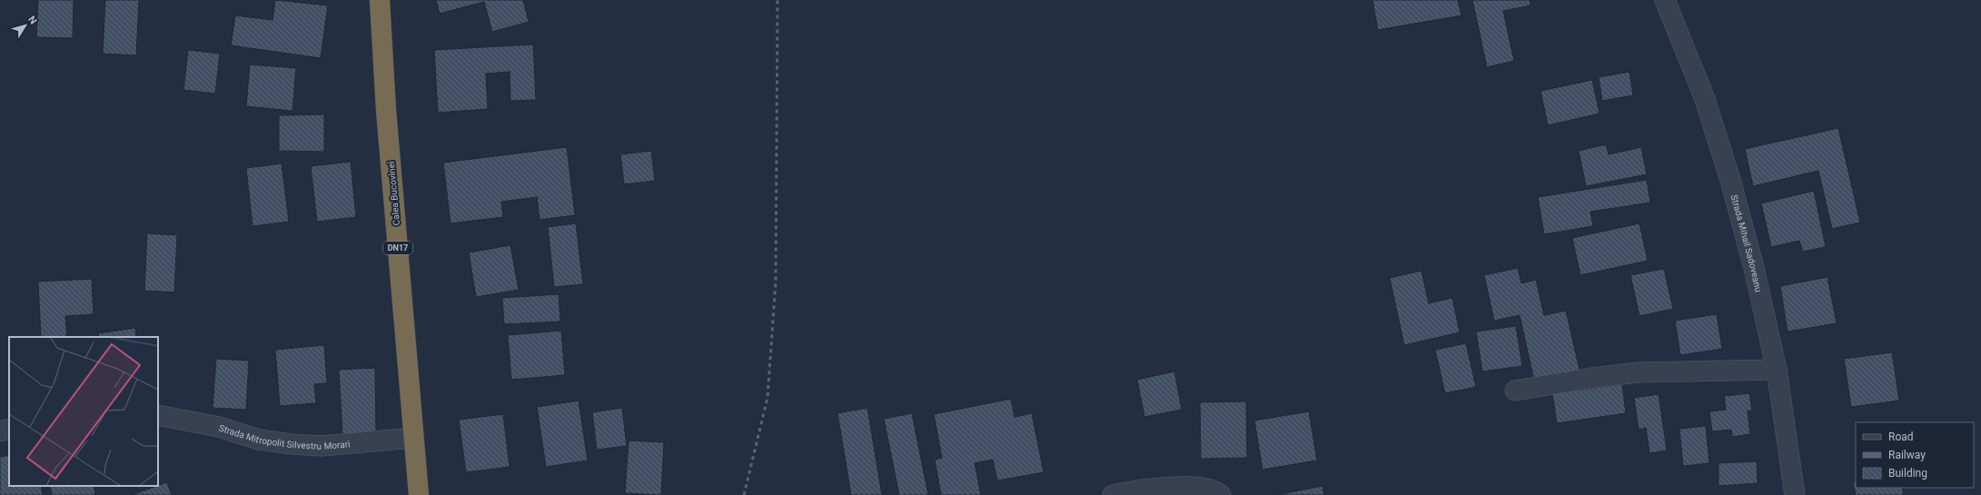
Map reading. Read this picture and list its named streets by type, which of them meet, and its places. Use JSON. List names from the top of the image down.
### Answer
{
  "streets": {
    "highway": ["Calea Bucovinei", "DN17"],
    "street": ["Strada Mihail Sadoveanu", "Strada Mitropolit Silvestru Morari"]
  },
  "crossings": [
    ["Calea Bucovinei", "Strada Mitropolit Silvestru Morari"]
  ],
  "legend": ["Road", "Railway", "Building"],
  "north": "top right"
}
